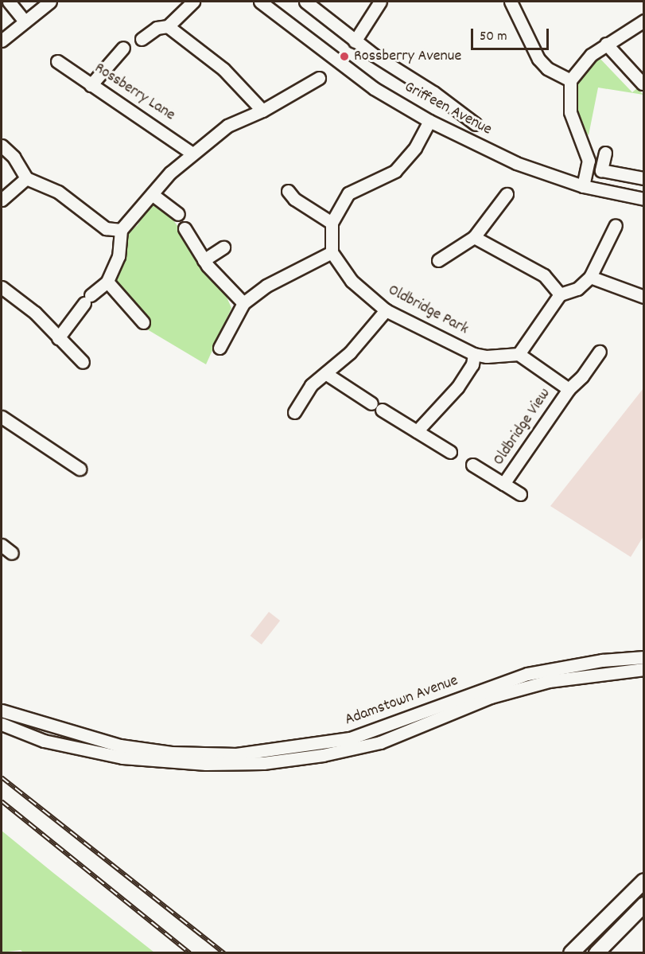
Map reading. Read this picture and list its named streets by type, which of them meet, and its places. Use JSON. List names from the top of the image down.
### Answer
{
  "streets": {
    "street": [
      "Rossberry Lane",
      "Griffeen Avenue",
      "Oldbridge Park",
      "Oldbridge View",
      "Adamstown Avenue"
    ]
  },
  "crossings": [
    ["Oldbridge Park", "Oldbridge View"]
  ],
  "places": ["Rossberry Avenue"],
  "scale_bar": "50 m"
}
